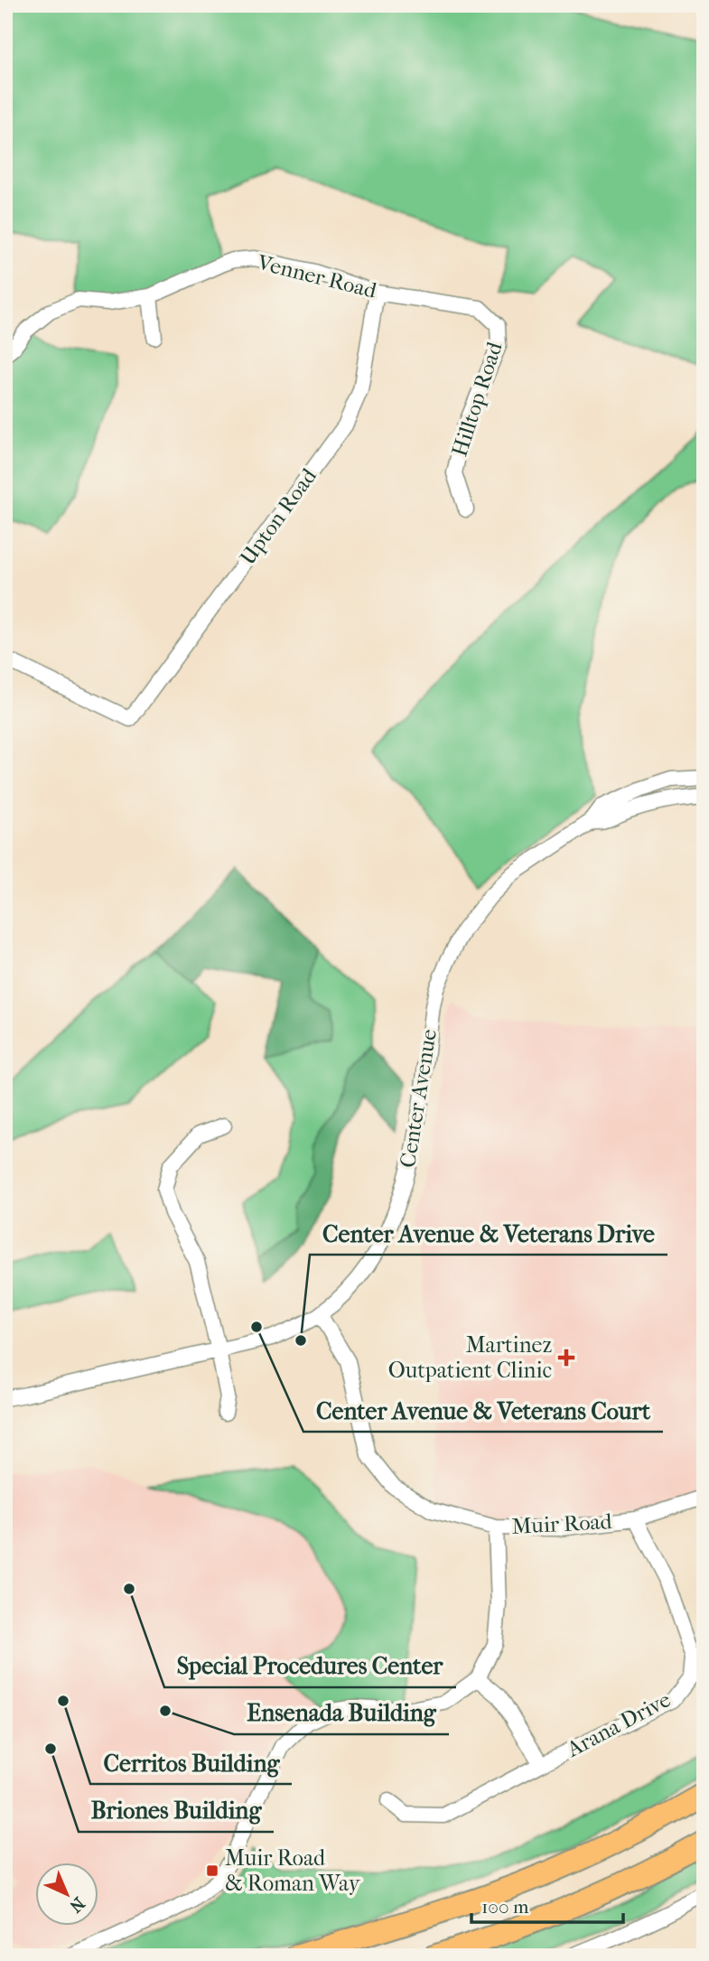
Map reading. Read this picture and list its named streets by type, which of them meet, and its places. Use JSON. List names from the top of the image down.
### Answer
{
  "streets": {
    "street": [
      "Venner Road",
      "Hilltop Road",
      "Upton Road",
      "Center Avenue",
      "Muir Road",
      "Arana Drive"
    ]
  },
  "crossings": [
    ["Venner Road", "Hilltop Road"],
    ["Venner Road", "Upton Road"],
    ["Muir Road", "Arana Drive"]
  ],
  "places": {
    "other": [
      "Center Avenue & Veterans Court",
      "Center Avenue & Veterans Drive",
      "Special Procedures Center",
      "Cerritos Building",
      "Ensenada Building",
      "Briones Building"
    ],
    "health": ["Martinez Outpatient Clinic"],
    "transit": ["Muir Road & Roman Way"]
  },
  "scale_bar": "100 m",
  "north": "bottom right"
}
